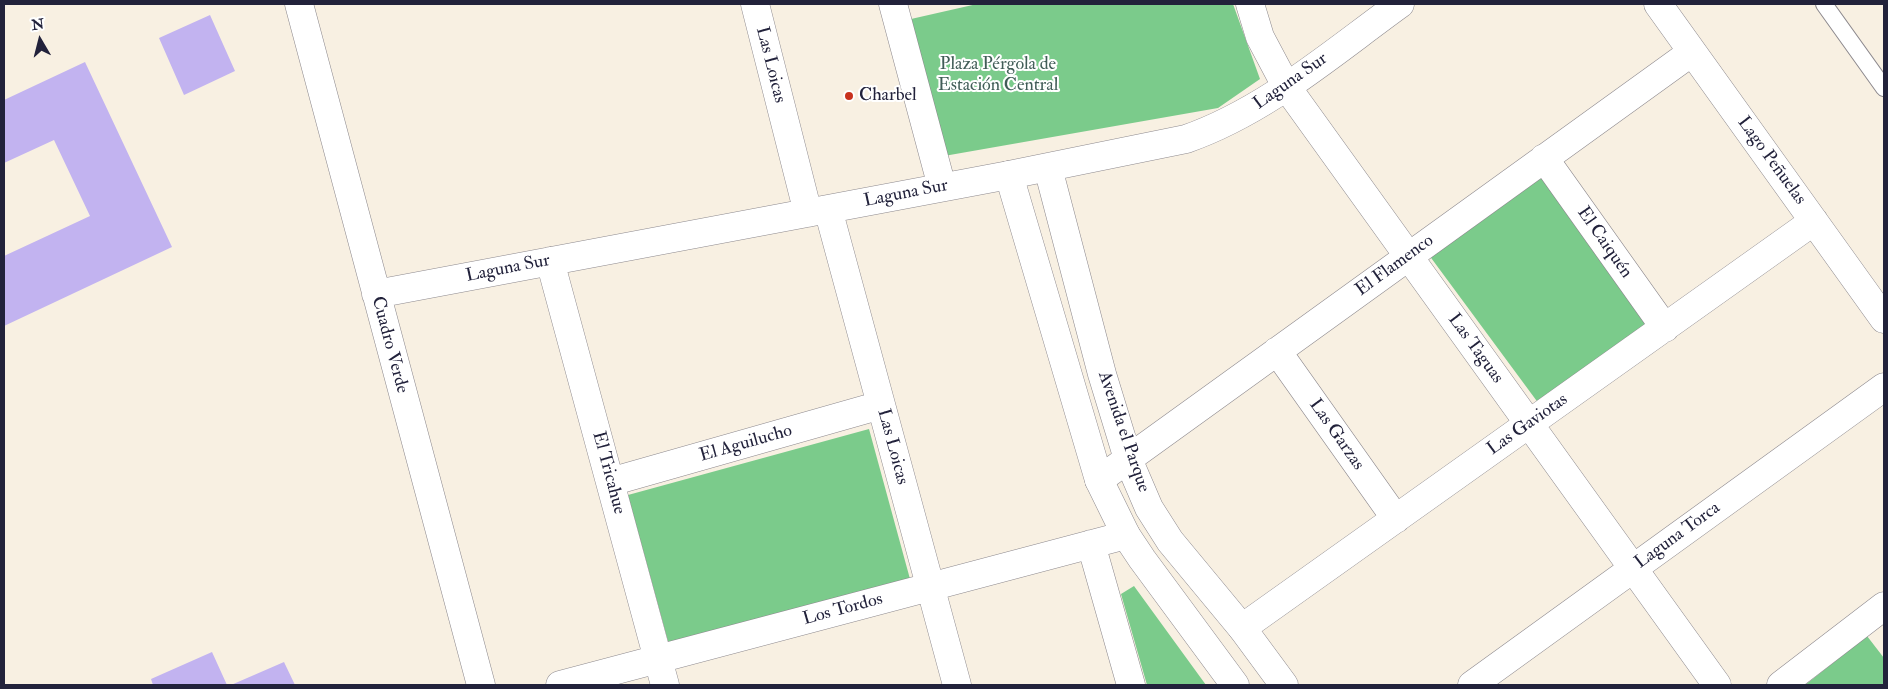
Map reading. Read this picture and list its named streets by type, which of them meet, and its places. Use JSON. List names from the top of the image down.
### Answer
{
  "streets": {
    "street": [
      "Las Loicas",
      "Laguna Sur",
      "Lago Peñuelas",
      "El Caiquén",
      "El Flamenco",
      "Cuadro Verde",
      "Las Taguas",
      "Las Gaviotas",
      "Avenida el Parque",
      "Las Garzas",
      "El Aguilucho",
      "El Tricahue",
      "Laguna Torca",
      "Los Tordos"
    ]
  },
  "crossings": [
    ["Las Loicas", "Laguna Sur"],
    ["Las Loicas", "El Aguilucho"],
    ["Las Loicas", "Los Tordos"],
    ["Laguna Sur", "Cuadro Verde"],
    ["Laguna Sur", "Las Taguas"],
    ["Laguna Sur", "Avenida el Parque"],
    ["Laguna Sur", "El Tricahue"],
    ["Lago Peñuelas", "El Flamenco"],
    ["Lago Peñuelas", "Las Gaviotas"],
    ["El Caiquén", "El Flamenco"],
    ["El Caiquén", "Las Gaviotas"],
    ["El Flamenco", "Las Taguas"],
    ["El Flamenco", "Avenida el Parque"],
    ["El Flamenco", "Las Garzas"],
    ["Las Taguas", "Las Gaviotas"],
    ["Las Taguas", "Laguna Torca"],
    ["Las Gaviotas", "Avenida el Parque"],
    ["Las Gaviotas", "Las Garzas"],
    ["Avenida el Parque", "Los Tordos"],
    ["El Aguilucho", "El Tricahue"],
    ["El Tricahue", "Los Tordos"]
  ],
  "parks": ["Plaza Pérgola de Estación Central"],
  "places": ["Charbel"],
  "north": "top"
}
